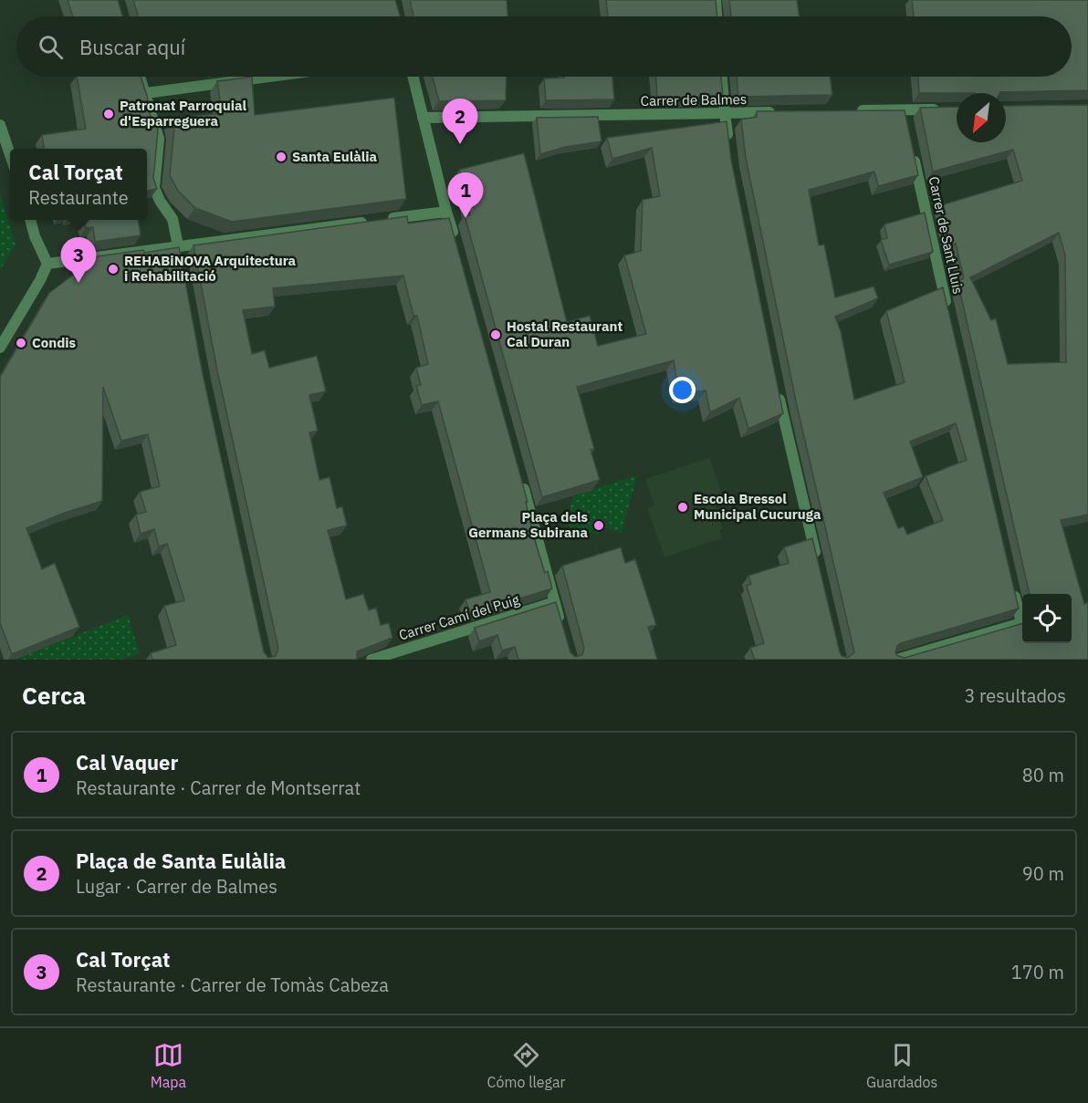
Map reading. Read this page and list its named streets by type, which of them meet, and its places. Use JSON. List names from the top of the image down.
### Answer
{
  "streets": {
    "street": ["Carrer de Balmes", "Carrer de Sant Lluis", "Carrer Camí del Puig"]
  },
  "places": [
    "Patronat Parroquial d'Esparreguera",
    "Santa Eulàlia",
    "REHABiNOVA Arquitectura i Rehabilitació",
    "Hostal Restaurant Cal Duran",
    "Condis",
    "Escola Bressol Municipal Cucuruga",
    "Plaça dels Germans Subirana"
  ],
  "north": "bottom left",
  "page": {
    "search": "Buscar aquí",
    "pins": ["2", "1", "3"],
    "popup": ["Cal Torçat", "Restaurante"],
    "heading": ["Cerca", "3 resultados"],
    "list": [
      {
        "mark": "1",
        "name": "Cal Vaquer",
        "note": "Restaurante · Carrer de Montserrat",
        "value": "80 m"
      },
      {
        "mark": "2",
        "name": "Plaça de Santa Eulàlia",
        "note": "Lugar · Carrer de Balmes",
        "value": "90 m"
      },
      {
        "mark": "3",
        "name": "Cal Torçat",
        "note": "Restaurante · Carrer de Tomàs Cabeza",
        "value": "170 m"
      }
    ],
    "nav": ["Mapa", "Cómo llegar", "Guardados"]
  }
}
